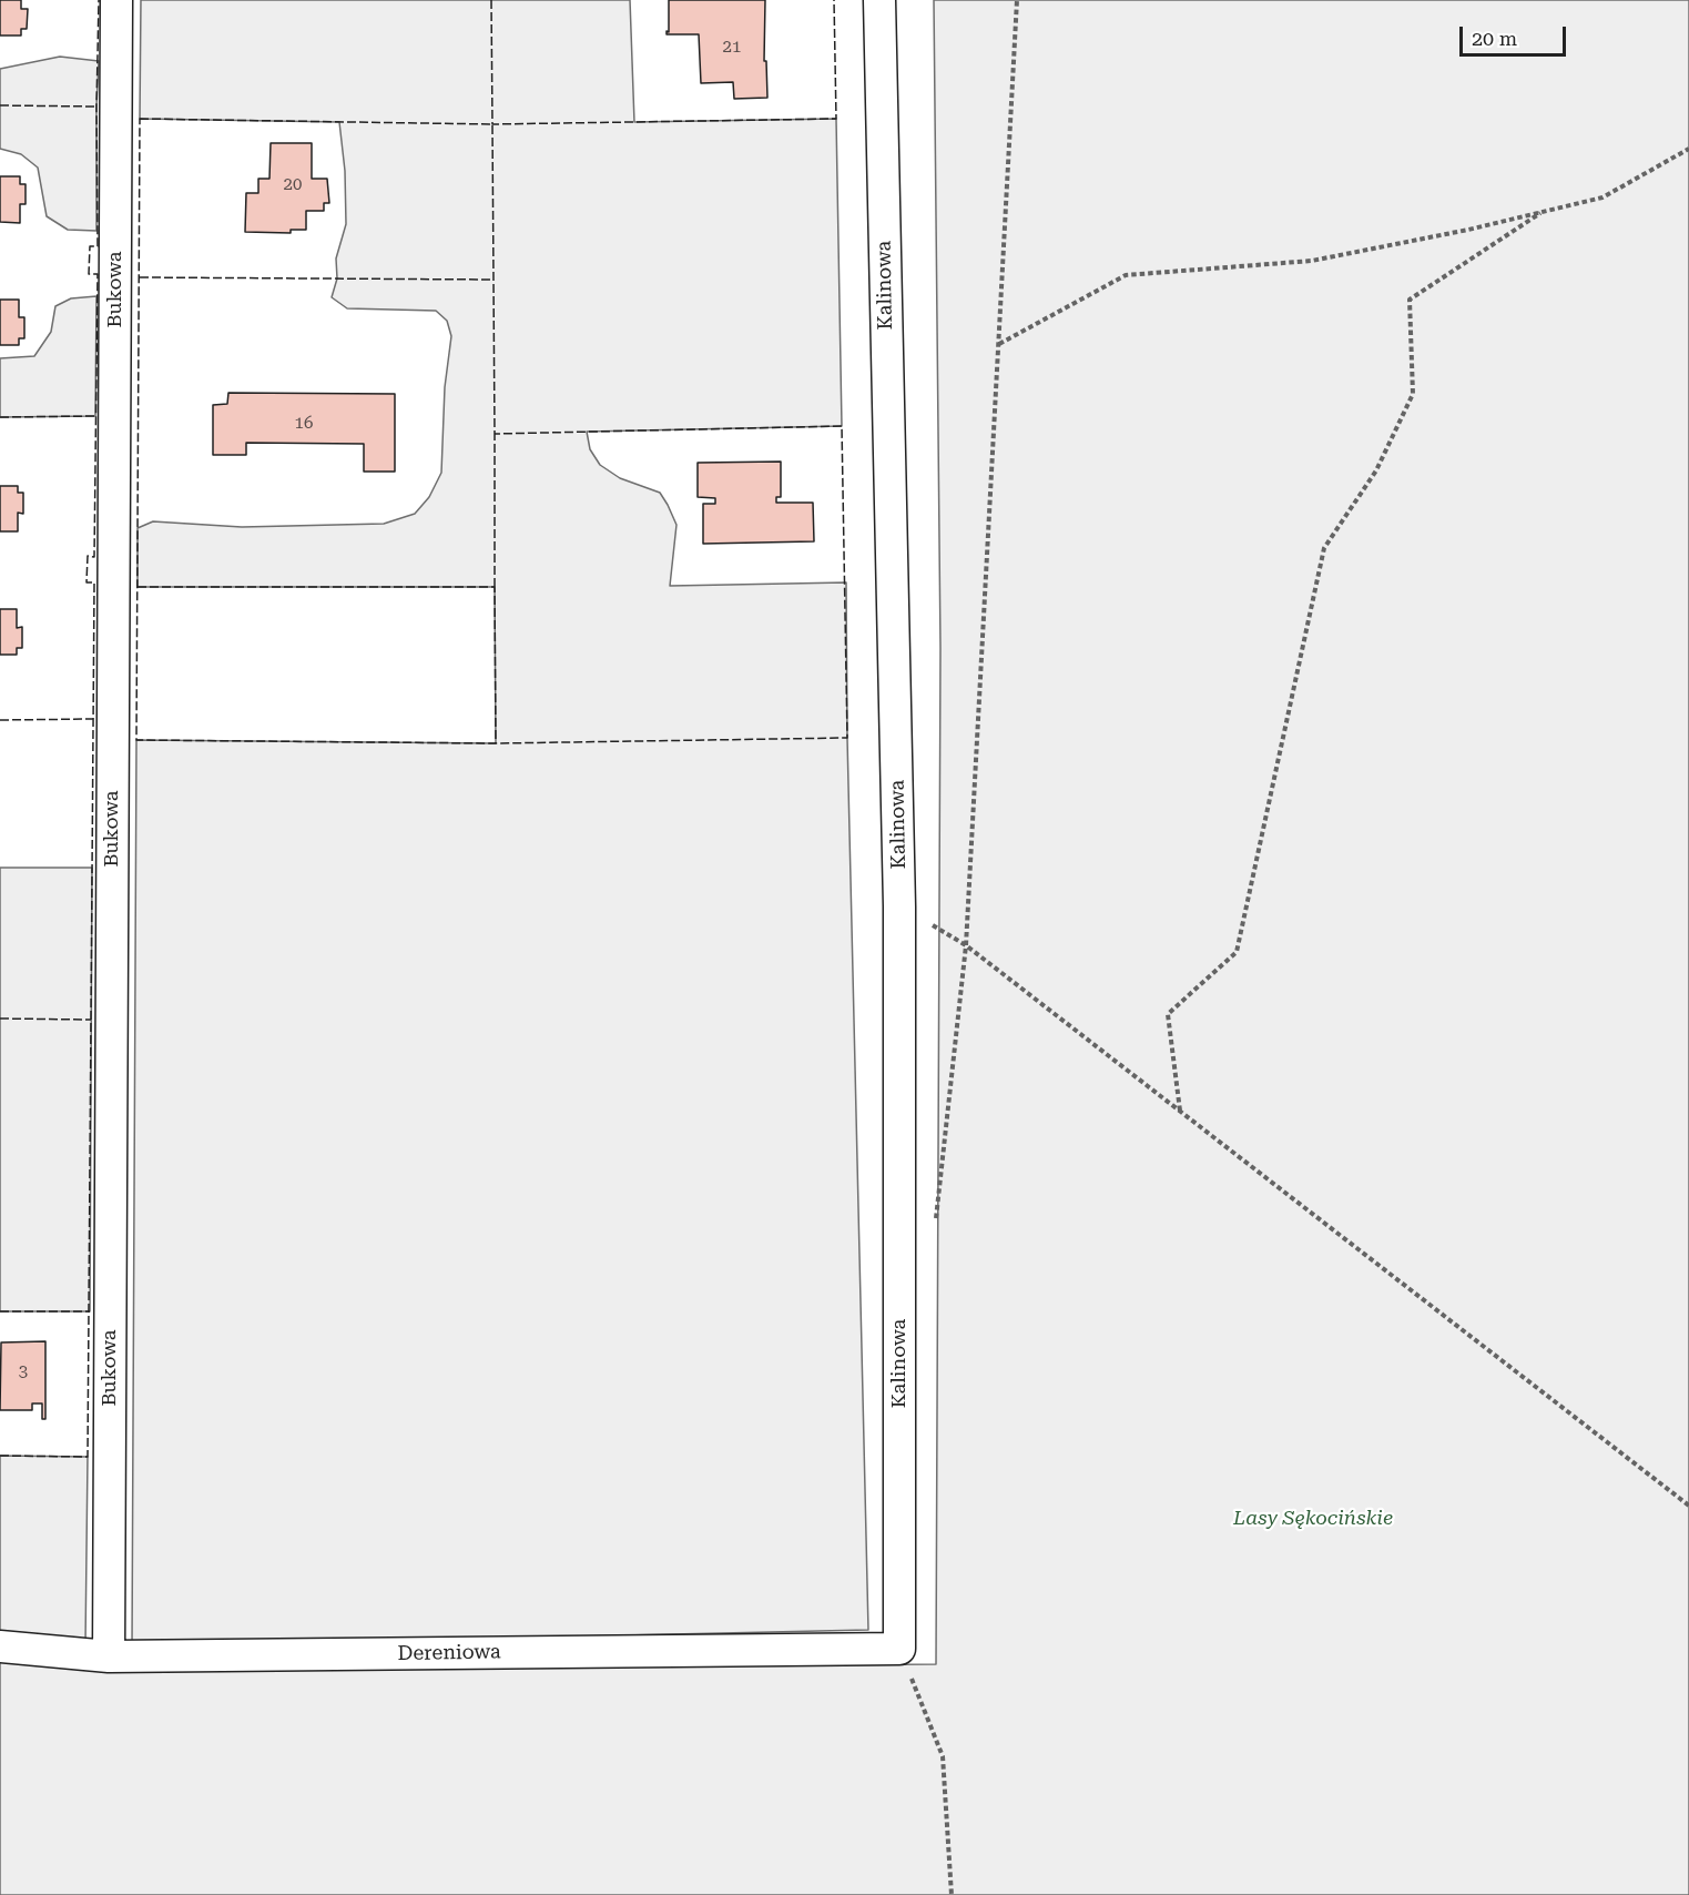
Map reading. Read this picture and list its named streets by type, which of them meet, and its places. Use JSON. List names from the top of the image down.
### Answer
{
  "streets": {
    "street": ["Kalinowa", "Bukowa", "Dereniowa"]
  },
  "crossings": [
    ["Kalinowa", "Dereniowa"],
    ["Bukowa", "Dereniowa"]
  ],
  "parks": ["Lasy Sękocińskie"],
  "house_numbers": [
    "21",
    "20",
    "16",
    "3"
  ],
  "scale_bar": "20 m"
}
